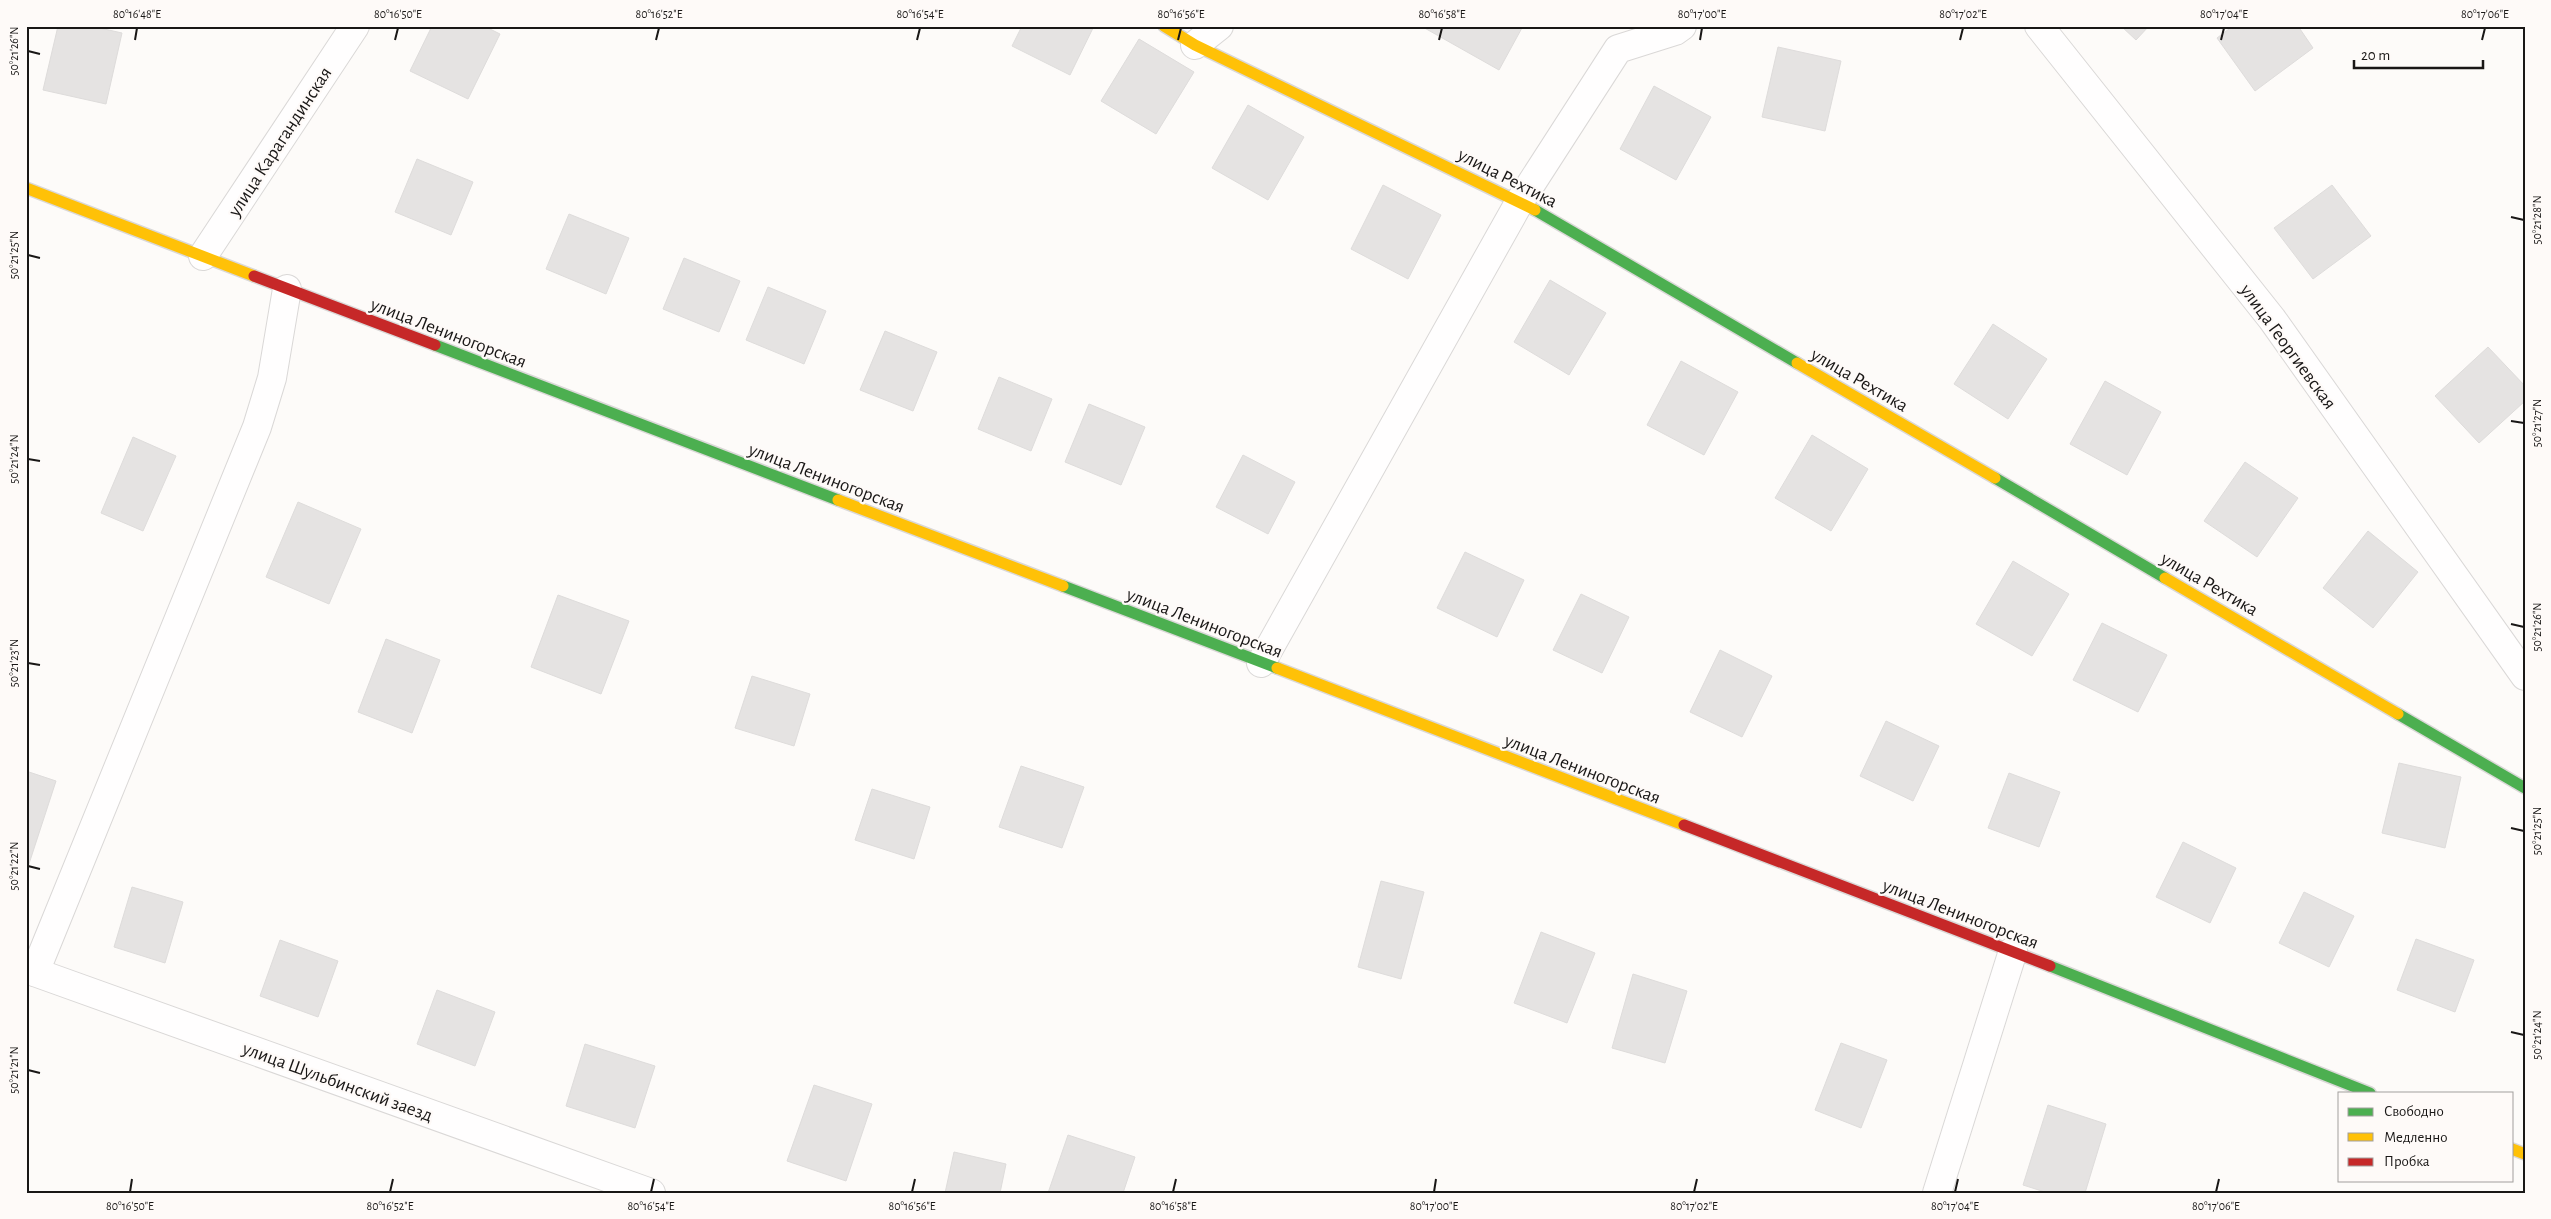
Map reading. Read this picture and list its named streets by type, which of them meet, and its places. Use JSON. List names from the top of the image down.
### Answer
{
  "streets": {
    "street": [
      "улица Карагандинская",
      "улица Рехтика",
      "улица Лениногорская",
      "улица Георгиевская",
      "улица Шульбинский заезд"
    ]
  },
  "crossings": [
    ["улица Карагандинская", "улица Лениногорская"]
  ],
  "legend": ["Свободно", "Медленно", "Пробка"],
  "scale_bar": "20 m",
  "coordinates": [
    "80°16'48\"E",
    "80°16'50\"E",
    "80°16'52\"E",
    "80°16'54\"E",
    "80°16'56\"E",
    "80°16'58\"E",
    "80°17'00\"E",
    "80°17'02\"E",
    "80°17'04\"E",
    "80°17'06\"E",
    "50°21'26\"N",
    "50°21'28\"N",
    "50°21'25\"N",
    "50°21'27\"N",
    "50°21'24\"N",
    "50°21'23\"N",
    "50°21'22\"N",
    "50°21'21\"N"
  ]
}
